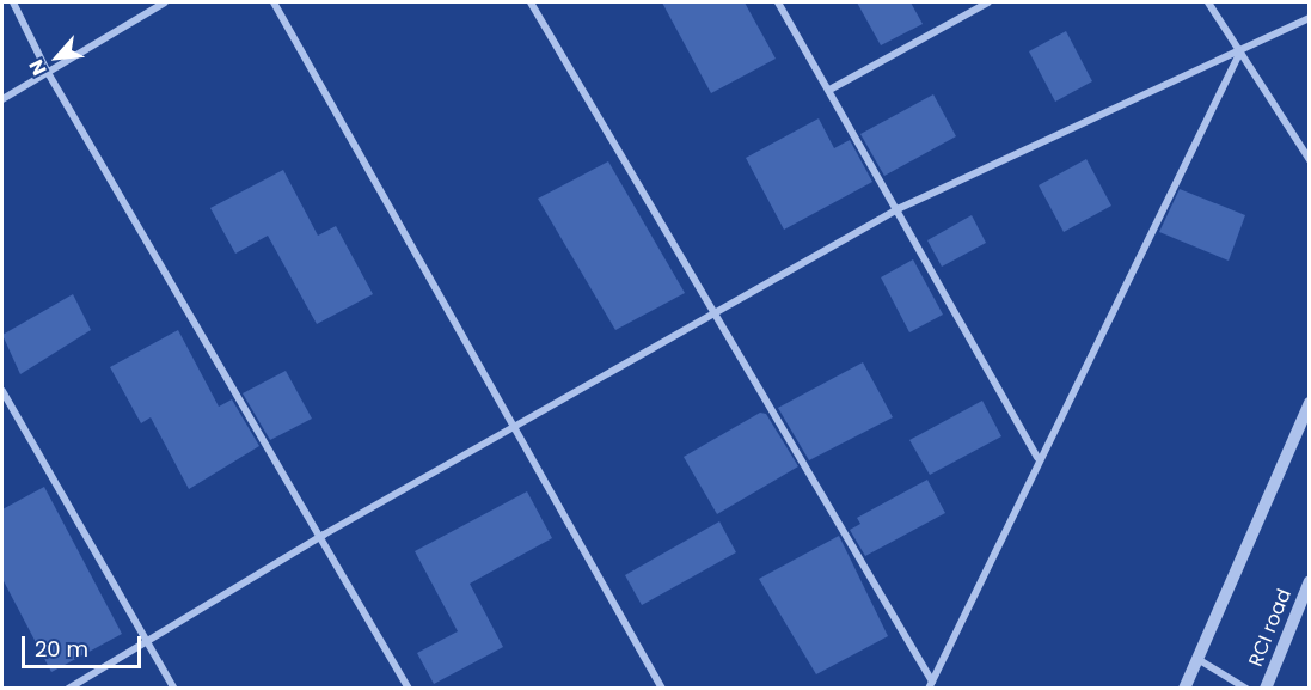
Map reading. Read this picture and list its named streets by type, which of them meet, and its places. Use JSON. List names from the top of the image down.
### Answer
{
  "streets": {
    "street": ["RCI road"]
  },
  "scale_bar": "20 m",
  "north": "bottom left"
}
